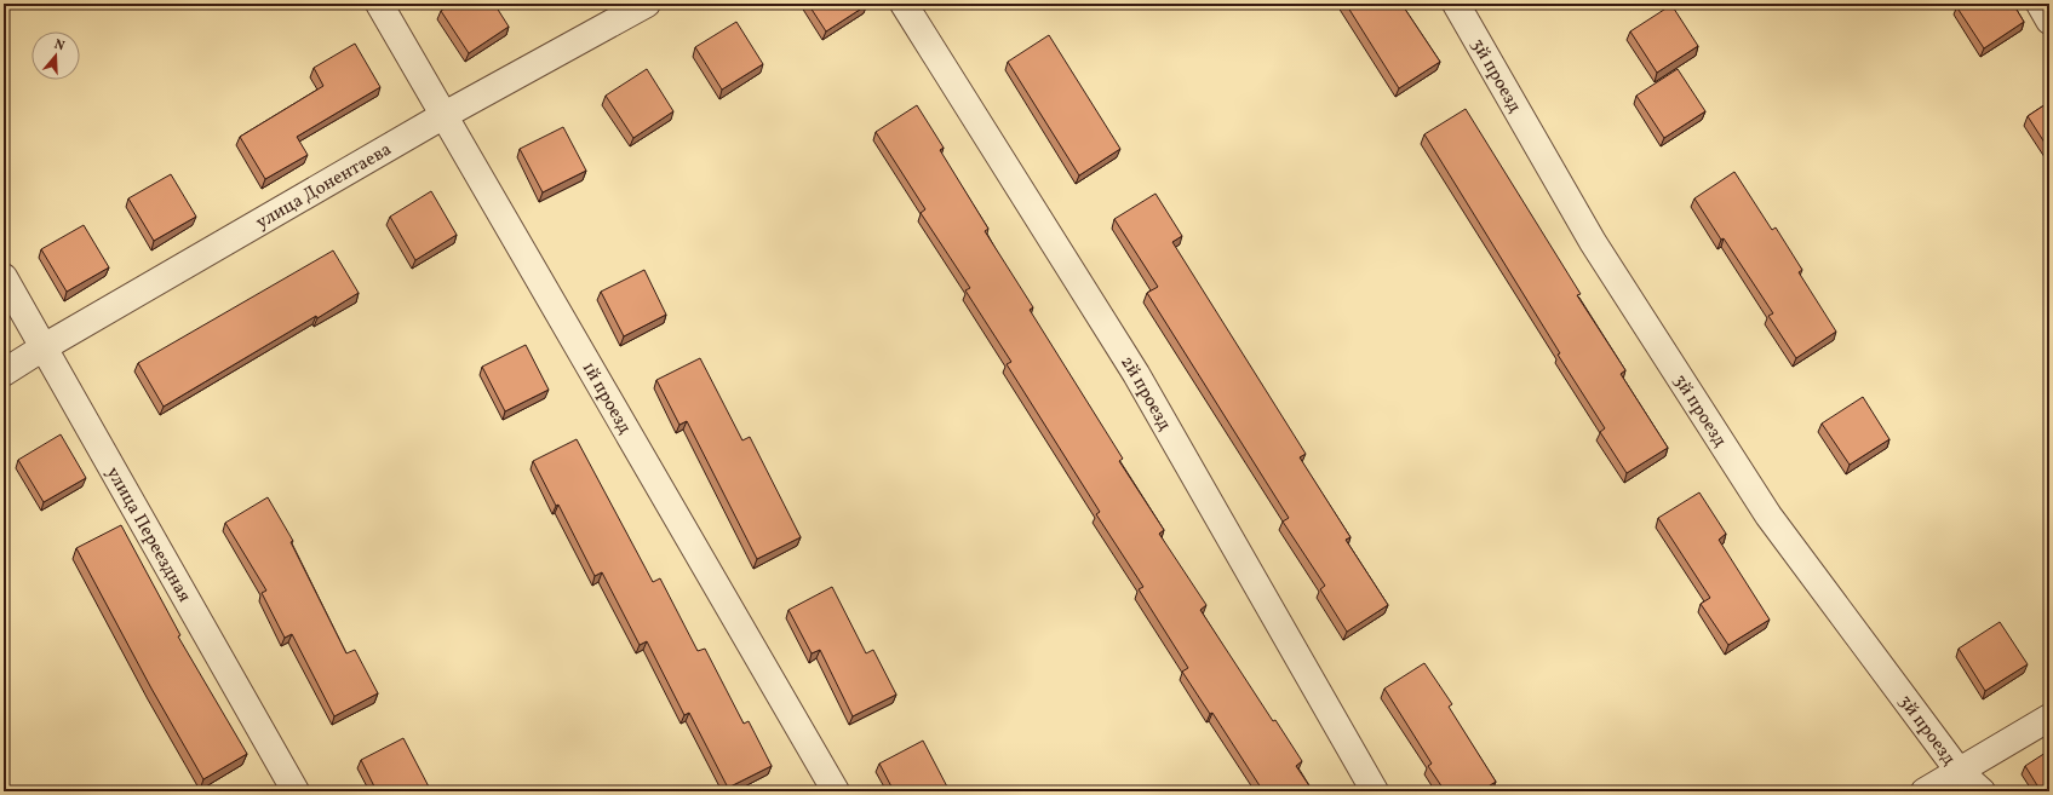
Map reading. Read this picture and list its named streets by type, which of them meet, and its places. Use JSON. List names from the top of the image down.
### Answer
{
  "streets": {
    "street": [
      "3й проезд",
      "улица Донентаева",
      "2й проезд",
      "1й проезд",
      "улица Переездная"
    ]
  },
  "crossings": [
    ["улица Донентаева", "1й проезд"],
    ["улица Донентаева", "улица Переездная"]
  ],
  "north": "top"
}
